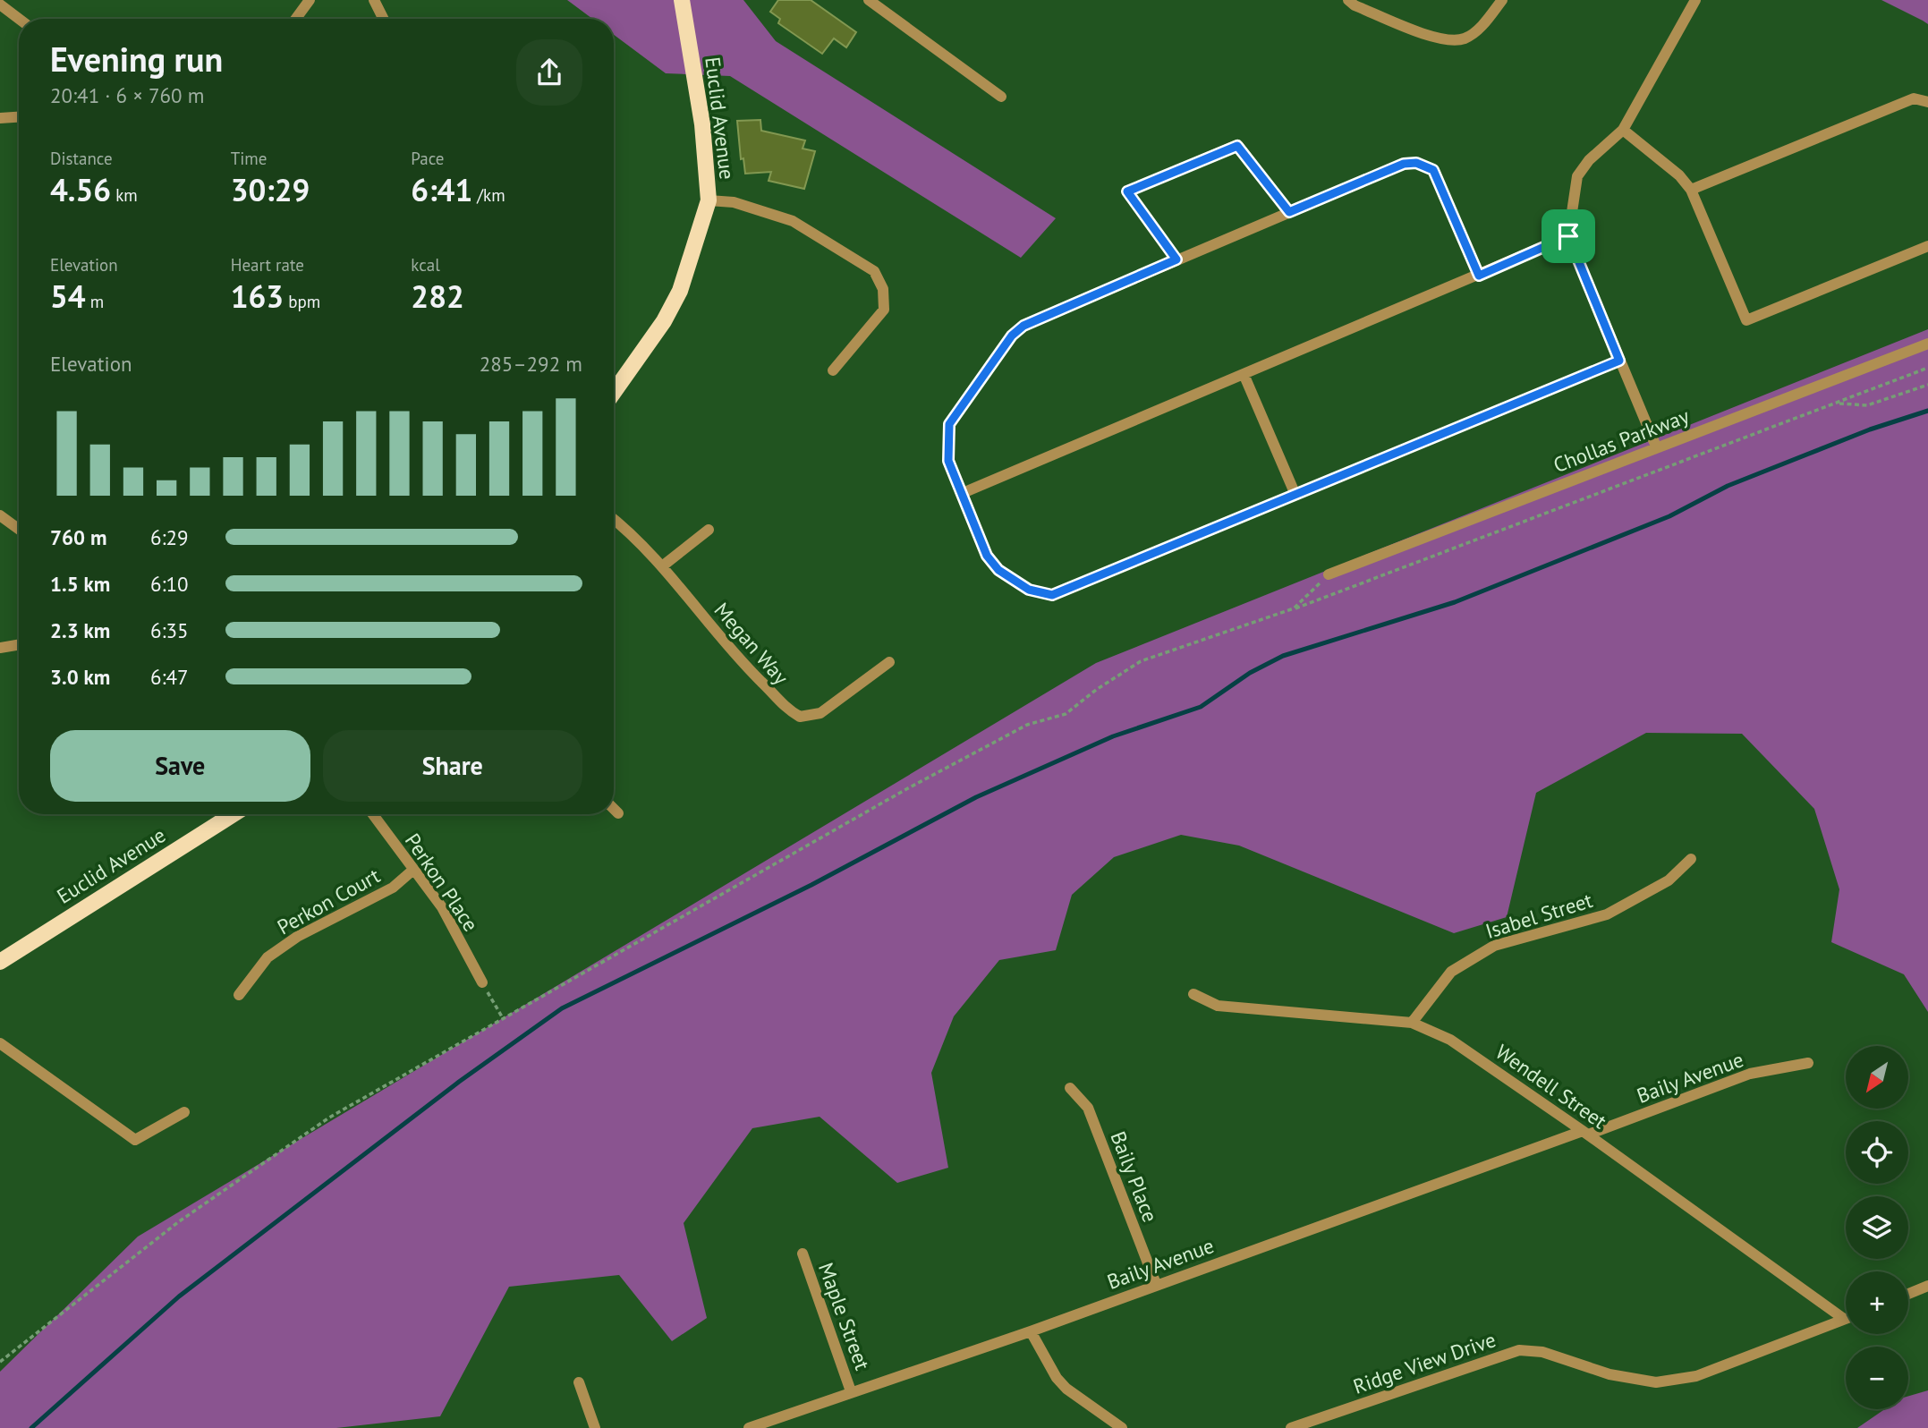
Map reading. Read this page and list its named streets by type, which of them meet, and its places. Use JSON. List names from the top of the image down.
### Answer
{
  "streets": {
    "main road": ["Euclid Avenue"],
    "street": [
      "Chollas Parkway",
      "Megan Way",
      "Perkon Place",
      "Perkon Court",
      "Isabel Street",
      "Baily Avenue",
      "Wendell Street",
      "Baily Place",
      "Maple Street",
      "Ridge View Drive"
    ]
  },
  "crossings": [
    ["Perkon Place", "Perkon Court"],
    ["Isabel Street", "Wendell Street"],
    ["Baily Avenue", "Wendell Street"],
    ["Baily Avenue", "Baily Place"],
    ["Baily Avenue", "Maple Street"],
    ["Wendell Street", "Ridge View Drive"]
  ],
  "north": "bottom left",
  "page": {
    "heading": ["Evening run", "20:41 · 6 × 760 m"],
    "stats": [
      ["Distance", "4.56 km"],
      ["Time", "30:29"],
      ["Pace", "6:41 /km"],
      ["Elevation", "54 m"],
      ["Heart rate", "163 bpm"],
      ["kcal", "282"]
    ],
    "chart": ["Elevation", "285–292 m"],
    "list": [
      {
        "name": "760 m",
        "note": "6:29"
      },
      {
        "name": "1.5 km",
        "note": "6:10"
      },
      {
        "name": "2.3 km",
        "note": "6:35"
      },
      {
        "name": "3.0 km",
        "note": "6:47"
      }
    ],
    "buttons": ["Save", "Share"],
    "map_buttons": ["+", "−"]
  }
}
